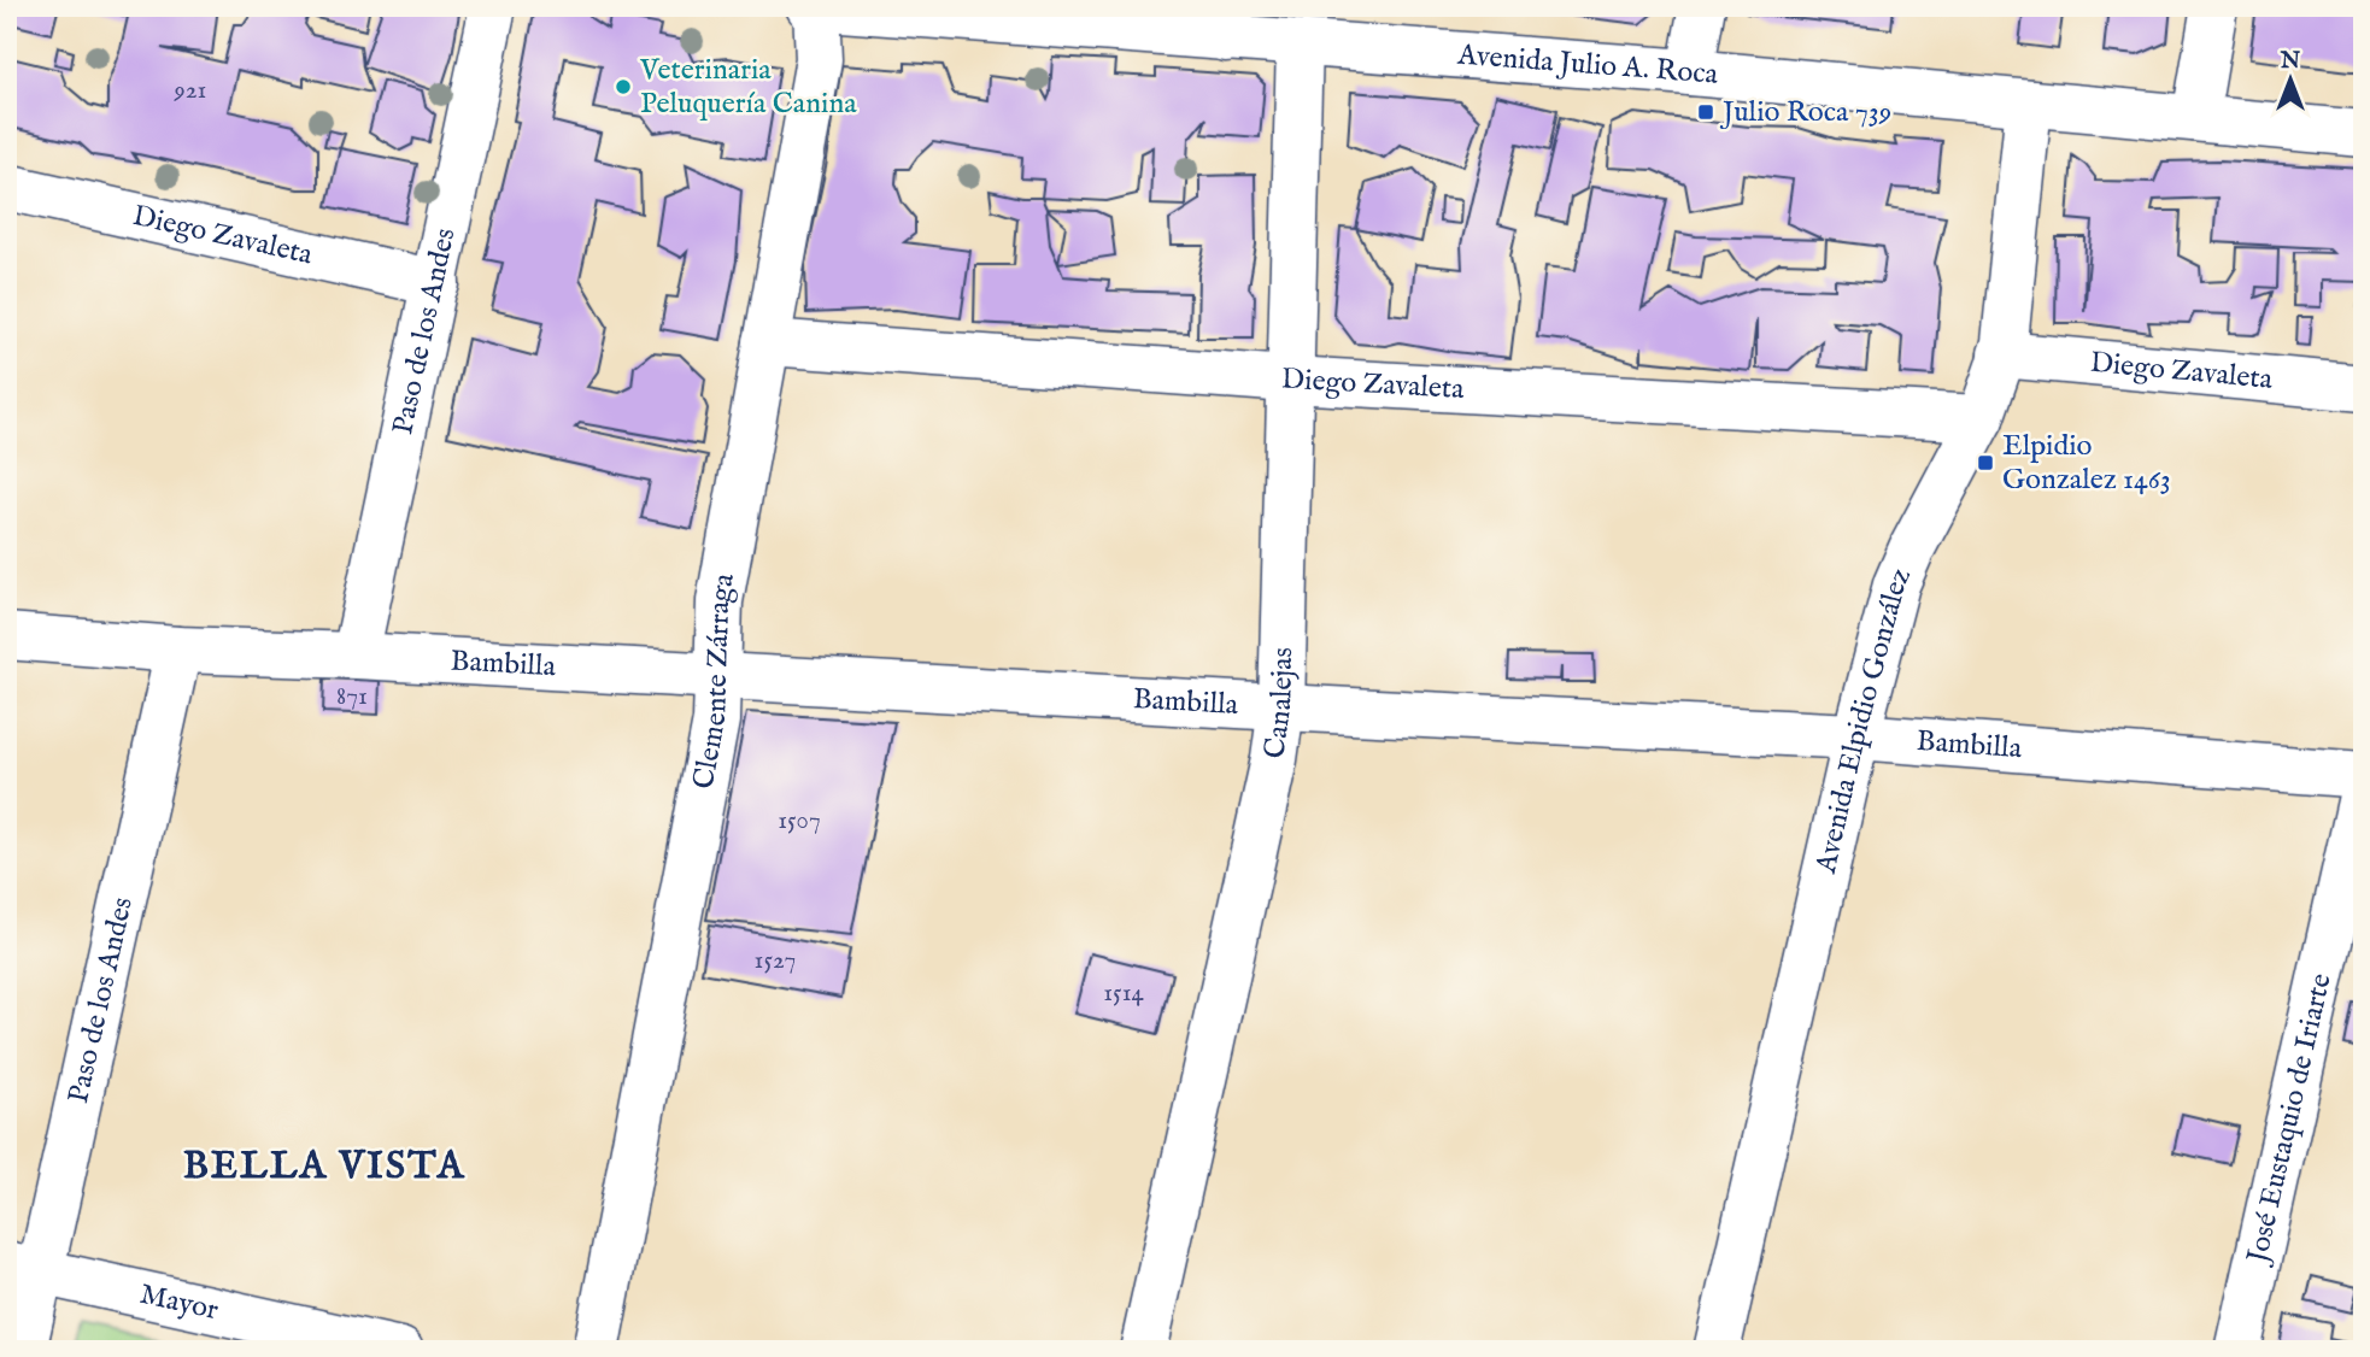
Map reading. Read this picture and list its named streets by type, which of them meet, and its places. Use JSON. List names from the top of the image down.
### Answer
{
  "streets": {
    "street": [
      "Avenida Julio A. Roca",
      "Diego Zavaleta",
      "Paso de los Andes",
      "Bambilla",
      "Clemente Zárraga",
      "Canalejas",
      "Avenida Elpidio González",
      "José Eustaquio de Iriarte",
      "Mayor"
    ]
  },
  "crossings": [
    ["Avenida Julio A. Roca", "Clemente Zárraga"],
    ["Avenida Julio A. Roca", "Canalejas"],
    ["Avenida Julio A. Roca", "Avenida Elpidio González"],
    ["Diego Zavaleta", "Paso de los Andes"],
    ["Diego Zavaleta", "Clemente Zárraga"],
    ["Diego Zavaleta", "Canalejas"],
    ["Diego Zavaleta", "Avenida Elpidio González"],
    ["Paso de los Andes", "Bambilla"],
    ["Paso de los Andes", "Mayor"],
    ["Bambilla", "Clemente Zárraga"],
    ["Bambilla", "Canalejas"],
    ["Bambilla", "Avenida Elpidio González"]
  ],
  "districts": ["BELLA VISTA"],
  "places": {
    "other": ["Veterinaria Peluquería Canina"],
    "transit": ["Julio Roca 739", "Elpidio Gonzalez 1463"]
  },
  "house_numbers": [
    "921",
    "871",
    "1507",
    "1527",
    "1514"
  ],
  "north": "top"
}
